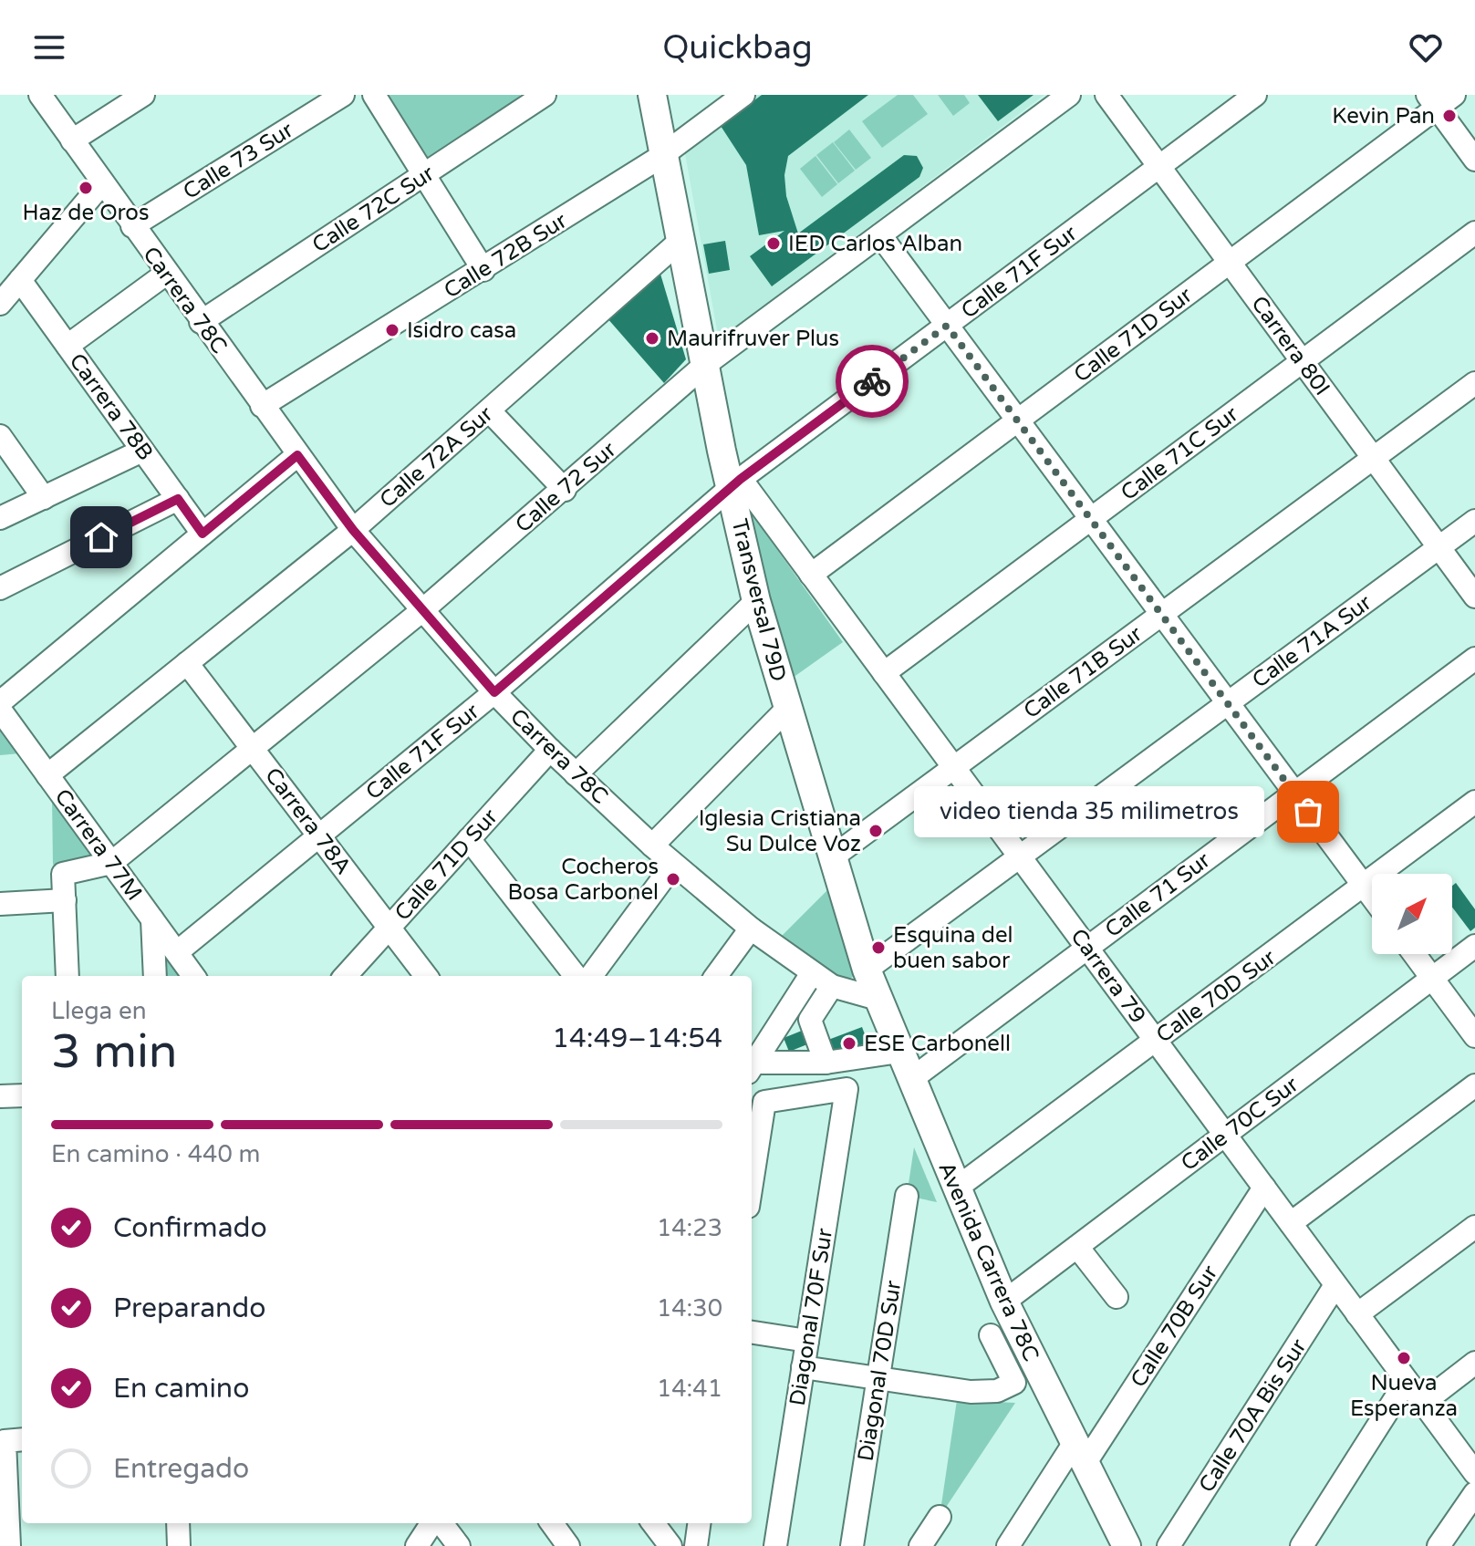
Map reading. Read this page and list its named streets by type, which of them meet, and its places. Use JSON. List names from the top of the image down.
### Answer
{
  "streets": {
    "main road": ["Transversal 79D", "Avenida Carrera 78C"],
    "street": [
      "Calle 73 Sur",
      "Calle 72C Sur",
      "Calle 72B Sur",
      "Calle 71F Sur",
      "Carrera 78C",
      "Calle 71D Sur",
      "Carrera 80I",
      "Carrera 78B",
      "Calle 71C Sur",
      "Calle 72A Sur",
      "Calle 72 Sur",
      "Calle 71A Sur",
      "Calle 71B Sur",
      "Carrera 78A",
      "Carrera 77M",
      "Calle 71 Sur",
      "Carrera 79",
      "Calle 70D Sur",
      "Calle 70C Sur",
      "Diagonal 70F Sur",
      "Calle 70B Sur",
      "Diagonal 70D Sur",
      "Calle 70A Bis Sur"
    ]
  },
  "crossings": [
    ["Calle 73 Sur", "Carrera 78C"],
    ["Calle 72C Sur", "Carrera 78C"],
    ["Calle 72B Sur", "Carrera 78C"],
    ["Calle 72B Sur", "Transversal 79D"],
    ["Calle 71F Sur", "Carrera 78C"],
    ["Calle 71F Sur", "Carrera 80I"],
    ["Calle 71F Sur", "Transversal 79D"],
    ["Calle 71F Sur", "Carrera 78A"],
    ["Calle 71F Sur", "Carrera 77M"],
    ["Calle 71F Sur", "Carrera 79"],
    ["Carrera 78C", "Calle 71D Sur"],
    ["Carrera 78C", "Calle 72A Sur"],
    ["Carrera 78C", "Calle 72 Sur"],
    ["Carrera 78C", "Avenida Carrera 78C"],
    ["Calle 71D Sur", "Carrera 80I"],
    ["Calle 71D Sur", "Carrera 78A"],
    ["Calle 71D Sur", "Carrera 79"],
    ["Carrera 80I", "Calle 71C Sur"],
    ["Carrera 80I", "Calle 71A Sur"],
    ["Carrera 80I", "Calle 71B Sur"],
    ["Calle 71C Sur", "Carrera 79"],
    ["Calle 72A Sur", "Transversal 79D"],
    ["Calle 72A Sur", "Carrera 78A"],
    ["Calle 72A Sur", "Carrera 77M"],
    ["Calle 72 Sur", "Transversal 79D"],
    ["Calle 72 Sur", "Carrera 78A"],
    ["Calle 72 Sur", "Carrera 77M"],
    ["Transversal 79D", "Calle 71A Sur"],
    ["Transversal 79D", "Calle 71B Sur"],
    ["Transversal 79D", "Carrera 79"],
    ["Transversal 79D", "Avenida Carrera 78C"],
    ["Calle 71A Sur", "Carrera 79"],
    ["Calle 71A Sur", "Avenida Carrera 78C"],
    ["Calle 71B Sur", "Carrera 79"],
    ["Calle 71 Sur", "Carrera 79"],
    ["Calle 71 Sur", "Avenida Carrera 78C"],
    ["Carrera 79", "Calle 70D Sur"],
    ["Carrera 79", "Calle 70C Sur"],
    ["Carrera 79", "Calle 70B Sur"],
    ["Carrera 79", "Calle 70A Bis Sur"],
    ["Calle 70D Sur", "Avenida Carrera 78C"],
    ["Calle 70C Sur", "Avenida Carrera 78C"],
    ["Avenida Carrera 78C", "Calle 70B Sur"]
  ],
  "places": [
    "Kevin Pan",
    "Haz de Oros",
    "IED Carlos Alban",
    "Isidro casa",
    "Maurifruver Plus",
    "video tienda 35 milimetros",
    "Iglesia Cristiana Su Dulce Voz",
    "Cocheros Bosa Carbonel",
    "Esquina del buen sabor",
    "ESE Carbonell",
    "Nueva Esperanza"
  ],
  "north": "top right",
  "page": {
    "header": "Quickbag",
    "bubble": "video tienda 35 milimetros",
    "heading": ["3 min", "Llega en", "14:49–14:54"],
    "bar": "En camino · 440 m",
    "list": [
      ["Confirmado", "14:23"],
      ["Preparando", "14:30"],
      ["En camino", "14:41"],
      "Entregado"
    ]
  }
}
